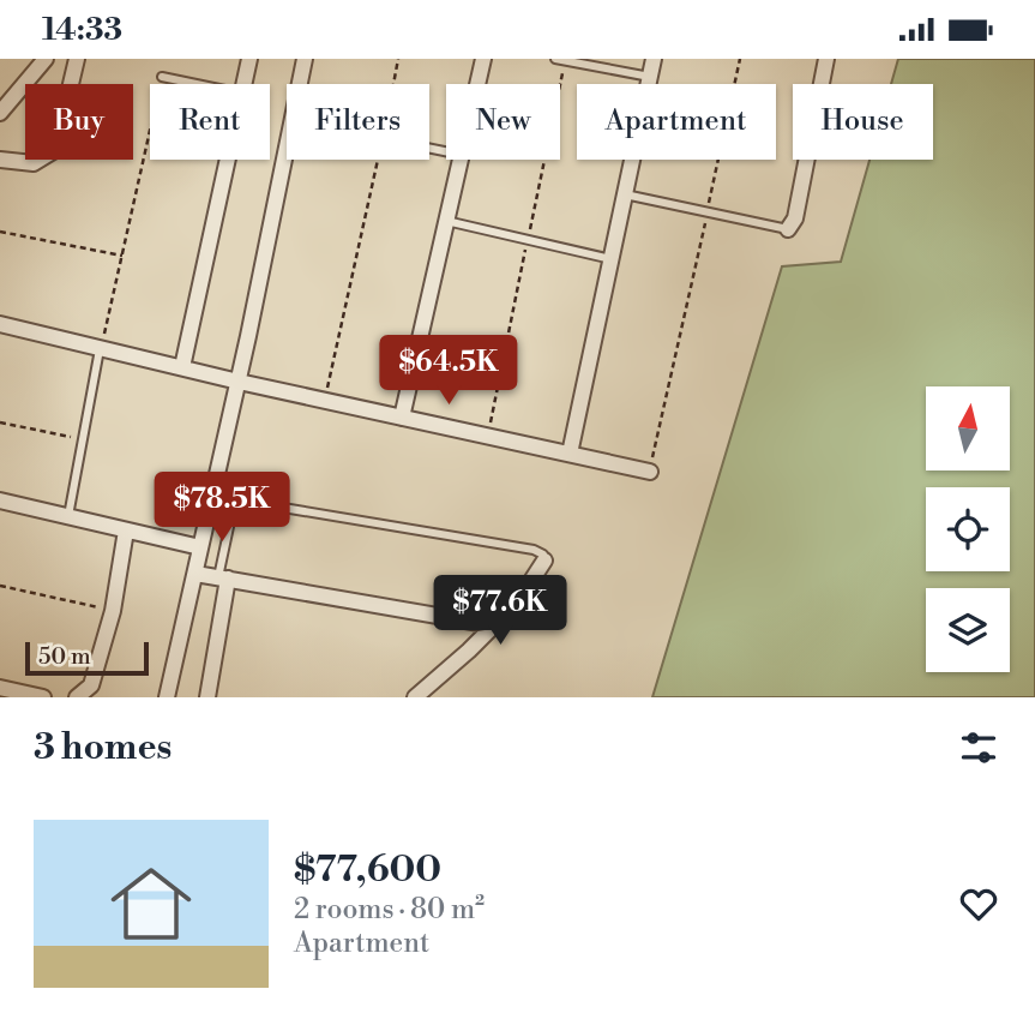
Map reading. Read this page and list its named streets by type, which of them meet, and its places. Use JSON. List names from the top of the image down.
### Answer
{
  "scale_bar": "50 m",
  "north": "top",
  "page": {
    "status": "14:33",
    "chip": [
      "Buy",
      "Rent",
      "Filters",
      "New",
      "Apartment",
      "House"
    ],
    "price": ["$64.5K", "$78.5K", "$77.6K"],
    "scale": "50 m",
    "heading": "3 homes",
    "list": [
      {
        "name": "$77,600",
        "note": "2 rooms · 80 m² · Apartment"
      }
    ]
  }
}
